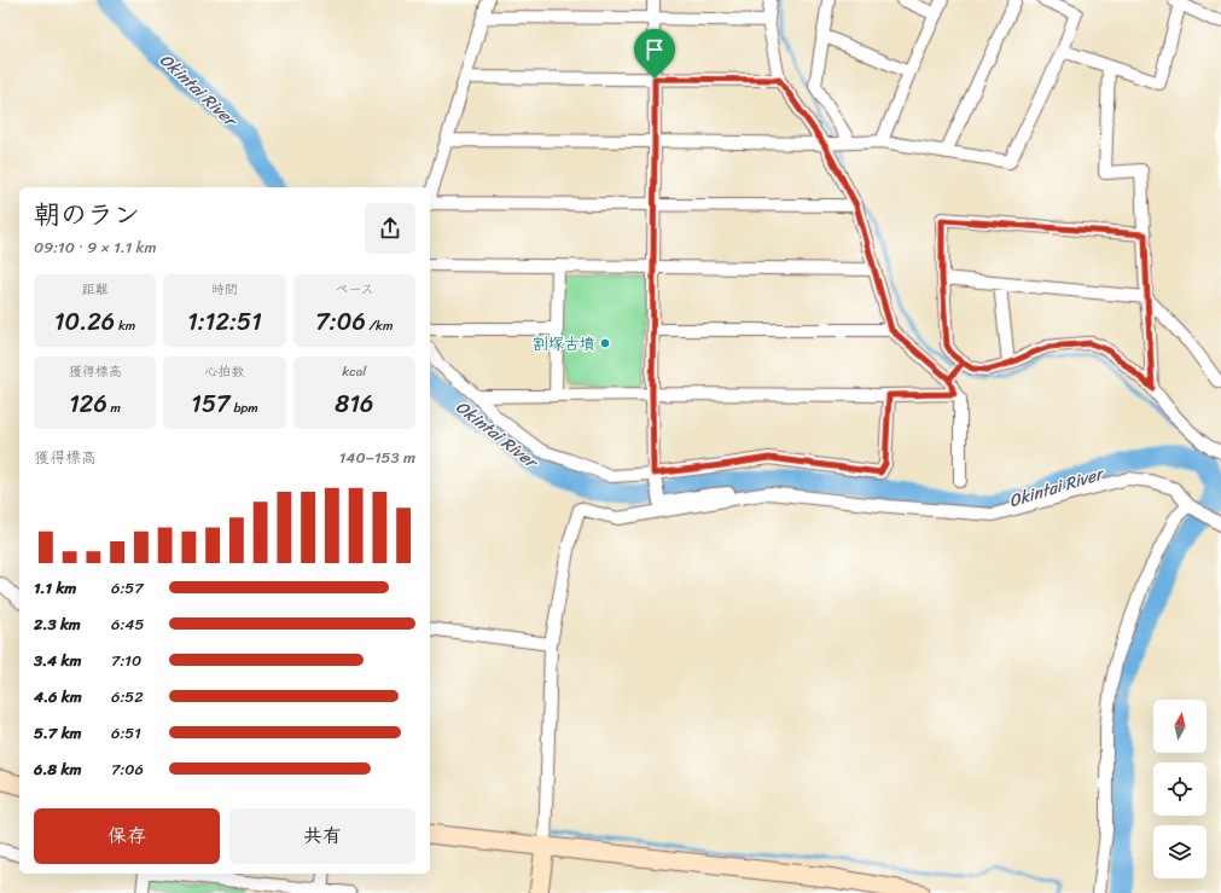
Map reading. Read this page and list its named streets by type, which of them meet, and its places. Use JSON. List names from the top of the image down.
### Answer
{
  "water": ["Okintai River"],
  "places": ["割塚古墳"],
  "north": "top",
  "page": {
    "heading": ["朝のラン", "09:10 · 9 × 1.1 km"],
    "stats": [
      ["距離", "10.26 km"],
      ["時間", "1:12:51"],
      ["ペース", "7:06 /km"],
      ["獲得標高", "126 m"],
      ["心拍数", "157 bpm"],
      ["kcal", "816"]
    ],
    "chart": ["獲得標高", "140–153 m"],
    "list": [
      {
        "name": "1.1 km",
        "note": "6:57"
      },
      {
        "name": "2.3 km",
        "note": "6:45"
      },
      {
        "name": "3.4 km",
        "note": "7:10"
      },
      {
        "name": "4.6 km",
        "note": "6:52"
      },
      {
        "name": "5.7 km",
        "note": "6:51"
      },
      {
        "name": "6.8 km",
        "note": "7:06"
      }
    ],
    "buttons": ["保存", "共有"]
  }
}
